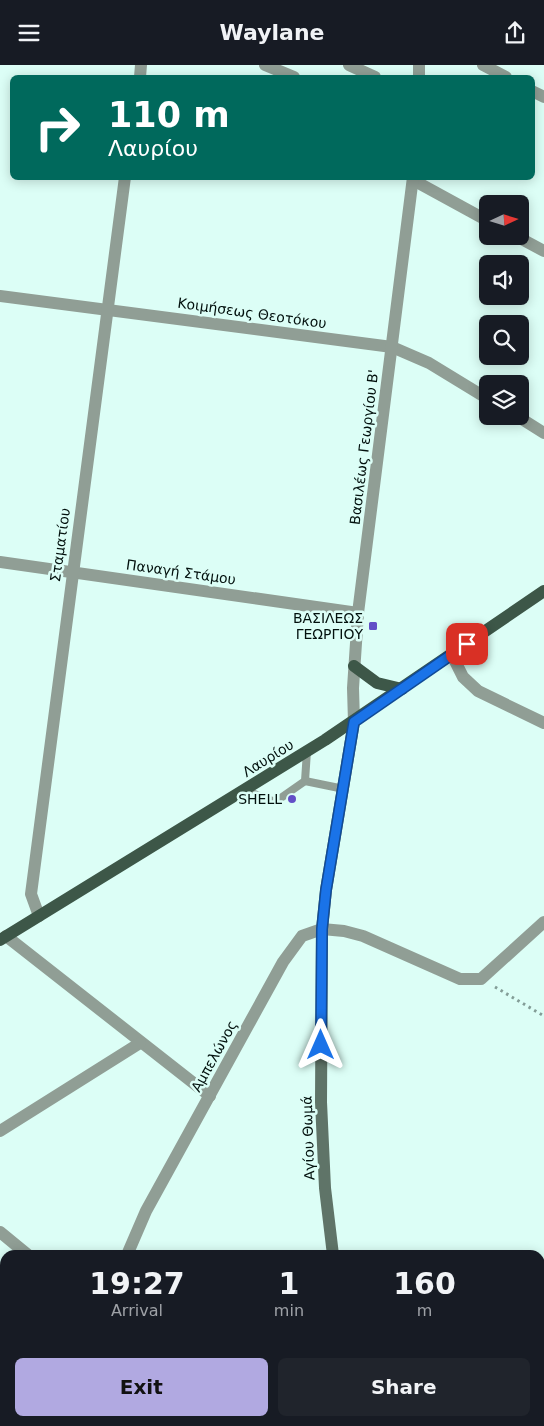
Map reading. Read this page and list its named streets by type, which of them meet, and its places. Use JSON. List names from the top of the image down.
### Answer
{
  "streets": {
    "main road": ["Λαυρίου", "Αγίου Θωμά"],
    "street": [
      "Κοιμήσεως Θεοτόκου",
      "Βασιλέως Γεωργίου Β'",
      "Σταματίου",
      "Παναγή Στάμου",
      "Αμπελώνος"
    ]
  },
  "crossings": [
    ["Κοιμήσεως Θεοτόκου", "Βασιλέως Γεωργίου Β'"],
    ["Κοιμήσεως Θεοτόκου", "Σταματίου"],
    ["Βασιλέως Γεωργίου Β'", "Παναγή Στάμου"],
    ["Βασιλέως Γεωργίου Β'", "Λαυρίου"],
    ["Βασιλέως Γεωργίου Β'", "Αγίου Θωμά"],
    ["Σταματίου", "Παναγή Στάμου"],
    ["Σταματίου", "Λαυρίου"],
    ["Λαυρίου", "Αγίου Θωμά"],
    ["Αμπελώνος", "Αγίου Θωμά"]
  ],
  "places": {
    "transit": ["ΒΑΣΙΛΕΩΣ ΓΕΩΡΓΙΟΥ"],
    "other": ["SHELL"]
  },
  "north": "right",
  "page": {
    "header": "Waylane",
    "turn": ["110 m", "Λαυρίου"],
    "eta": [
      "19:27",
      "Arrival",
      "1",
      "min",
      "160",
      "m"
    ],
    "buttons": ["Exit", "Share"]
  }
}
